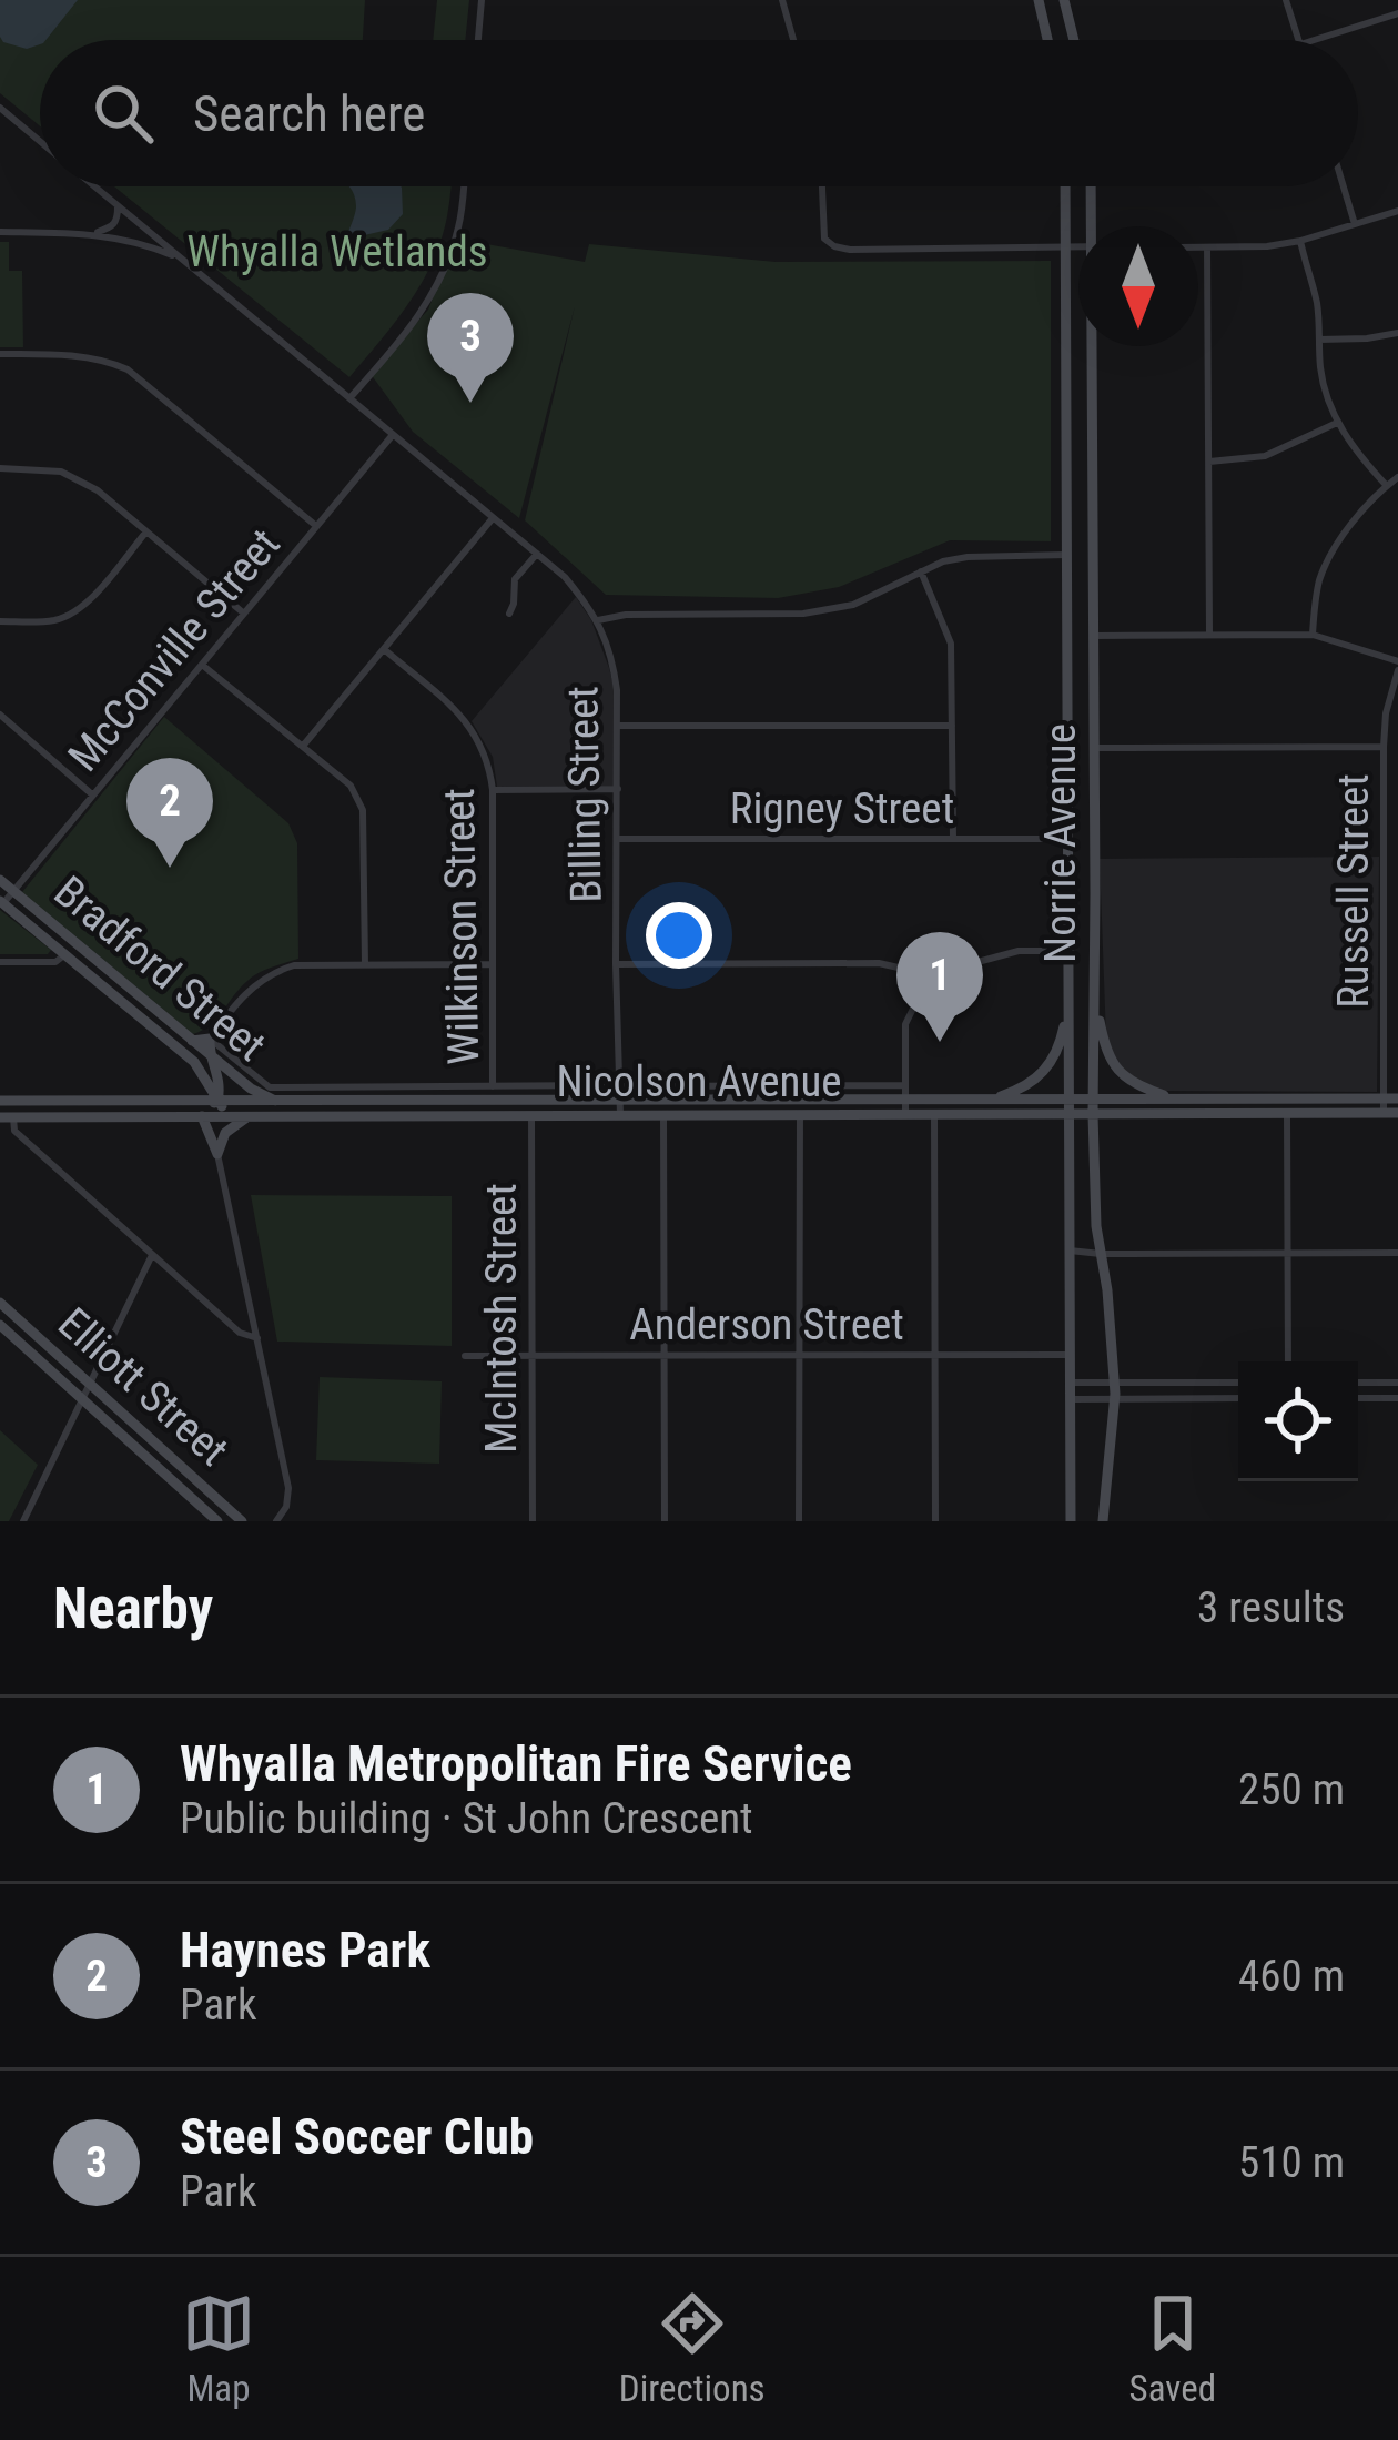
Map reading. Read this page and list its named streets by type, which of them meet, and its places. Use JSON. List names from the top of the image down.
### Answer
{
  "streets": {
    "main road": [
      "Norrie Avenue",
      "Bradford Street",
      "Nicolson Avenue",
      "Elliott Street"
    ],
    "street": [
      "McConville Street",
      "Billing Street",
      "Rigney Street",
      "Russell Street",
      "Wilkinson Street",
      "McIntosh Street",
      "Anderson Street"
    ]
  },
  "crossings": [
    ["McConville Street", "Billing Street"],
    ["McConville Street", "Bradford Street"],
    ["Billing Street", "Rigney Street"],
    ["Billing Street", "Nicolson Avenue"],
    ["Rigney Street", "Norrie Avenue"],
    ["Norrie Avenue", "Nicolson Avenue"],
    ["Norrie Avenue", "Anderson Street"],
    ["Russell Street", "Nicolson Avenue"],
    ["Wilkinson Street", "Nicolson Avenue"],
    ["Bradford Street", "Nicolson Avenue"],
    ["Nicolson Avenue", "McIntosh Street"],
    ["McIntosh Street", "Anderson Street"]
  ],
  "parks": ["Whyalla Wetlands"],
  "north": "bottom",
  "page": {
    "search": "Search here",
    "pins": ["3", "2", "1"],
    "heading": ["Nearby", "3 results"],
    "list": [
      {
        "mark": "1",
        "name": "Whyalla Metropolitan Fire Service",
        "note": "Public building · St John Crescent",
        "value": "250 m"
      },
      {
        "mark": "2",
        "name": "Haynes Park",
        "note": "Park",
        "value": "460 m"
      },
      {
        "mark": "3",
        "name": "Steel Soccer Club",
        "note": "Park",
        "value": "510 m"
      }
    ],
    "nav": ["Map", "Directions", "Saved"]
  }
}
